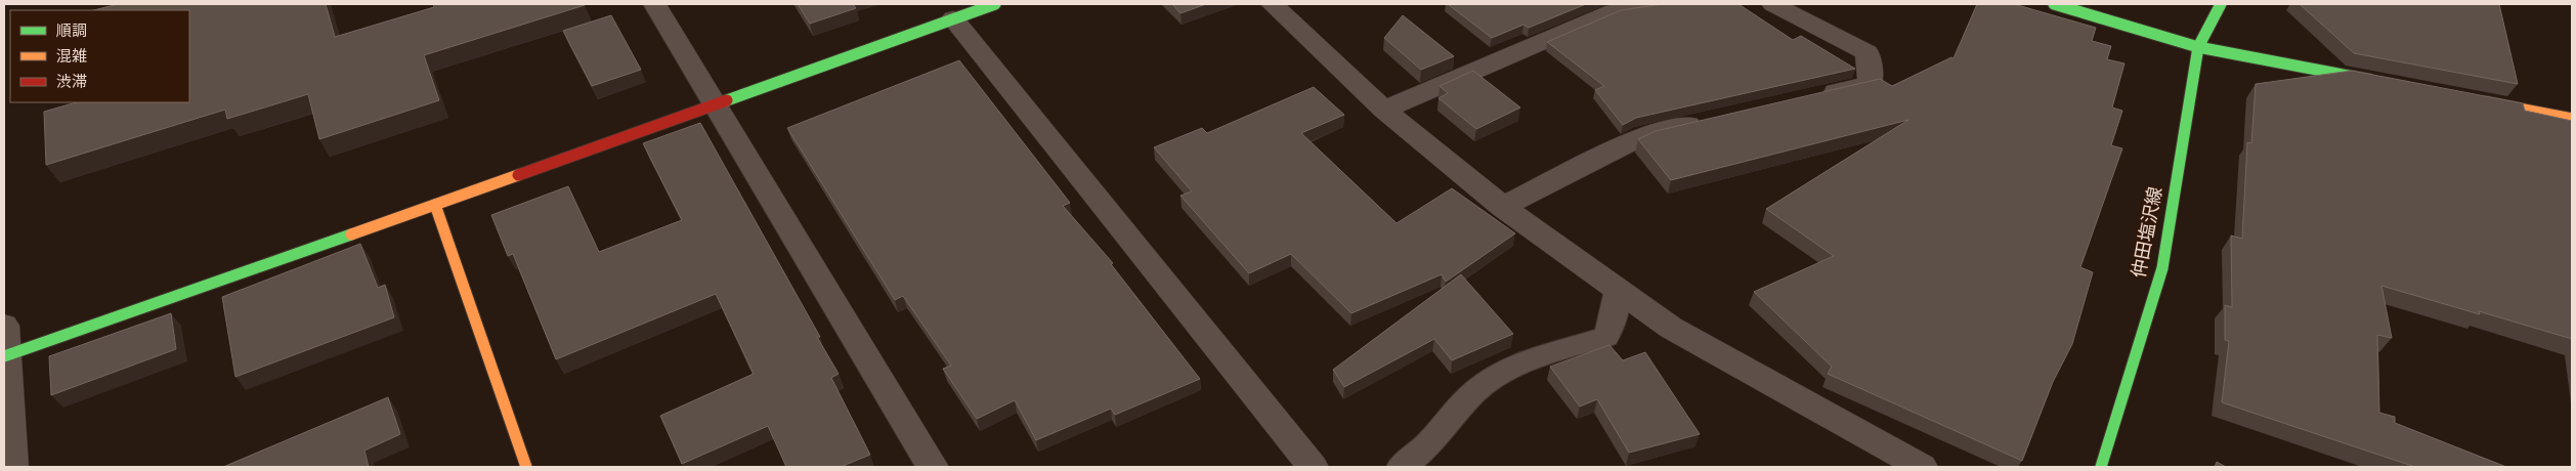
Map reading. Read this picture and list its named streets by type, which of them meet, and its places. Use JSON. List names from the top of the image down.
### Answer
{
  "streets": {
    "street": ["仲田塩沢線"]
  },
  "legend": ["順調", "混雑", "渋滞"]
}
